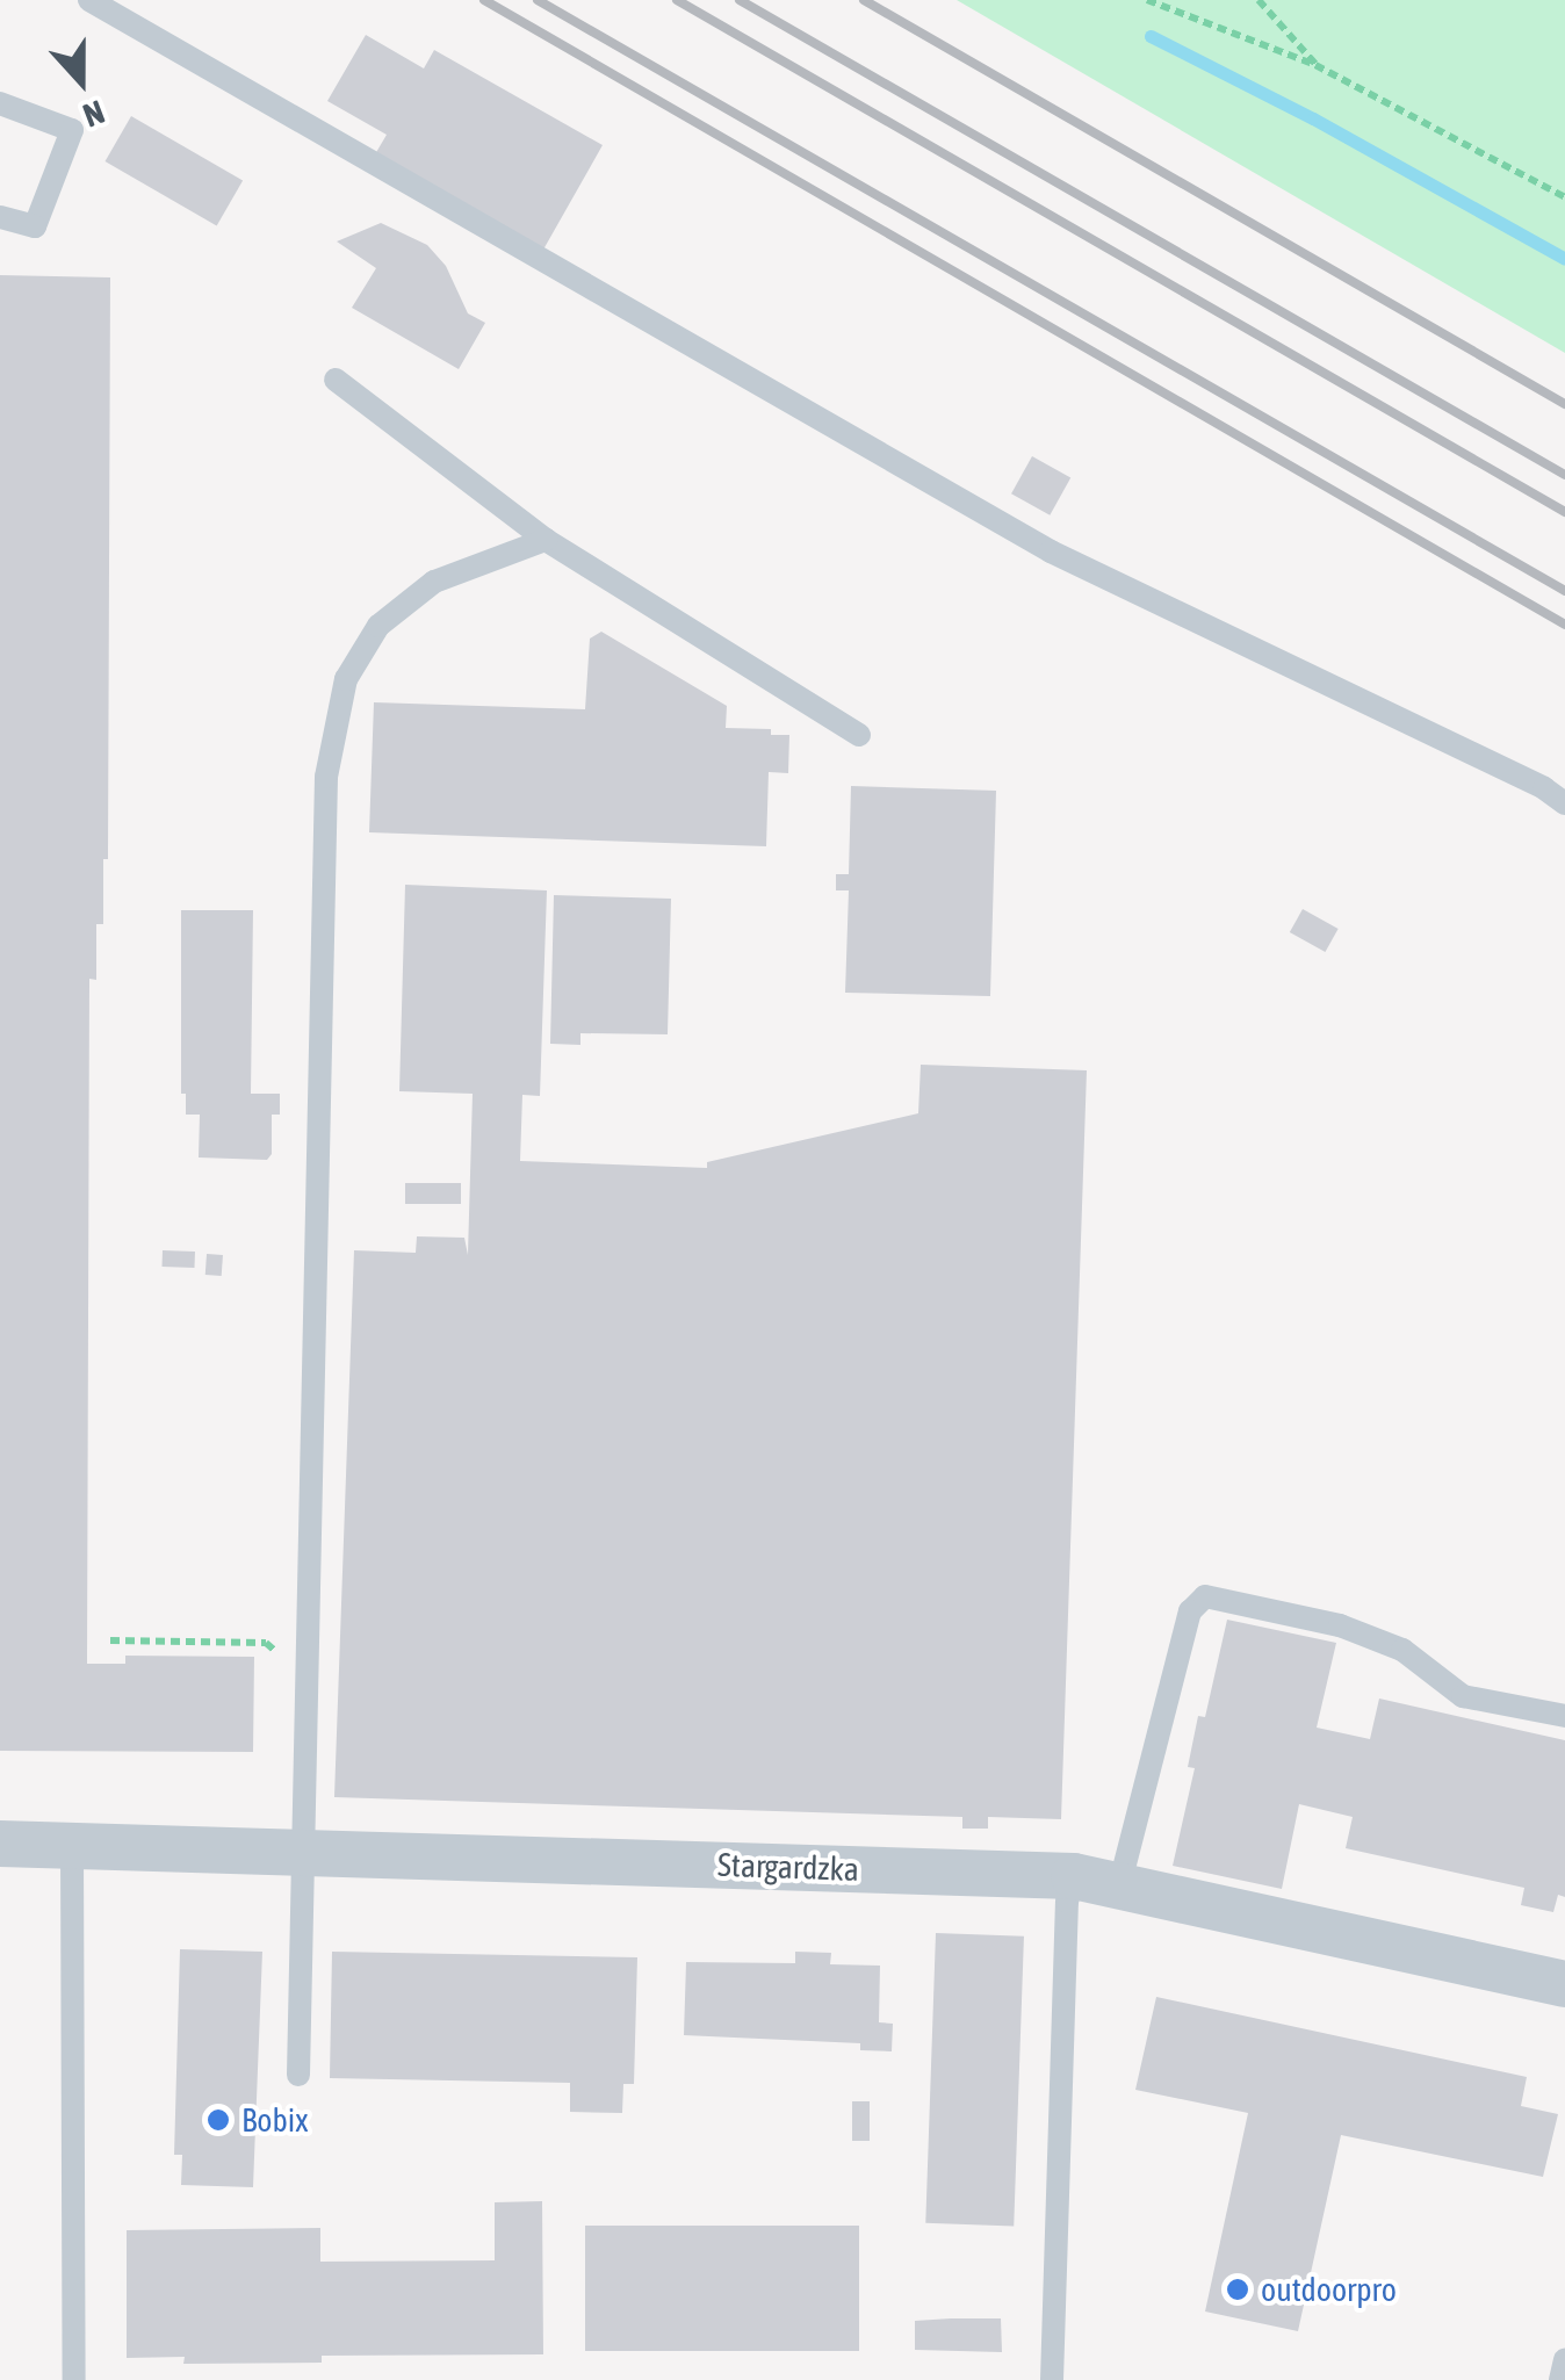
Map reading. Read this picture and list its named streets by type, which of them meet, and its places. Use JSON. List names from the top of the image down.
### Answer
{
  "streets": {
    "street": ["Stargardzka"]
  },
  "places": ["Bobix", "outdoorpro"],
  "north": "bottom"
}
